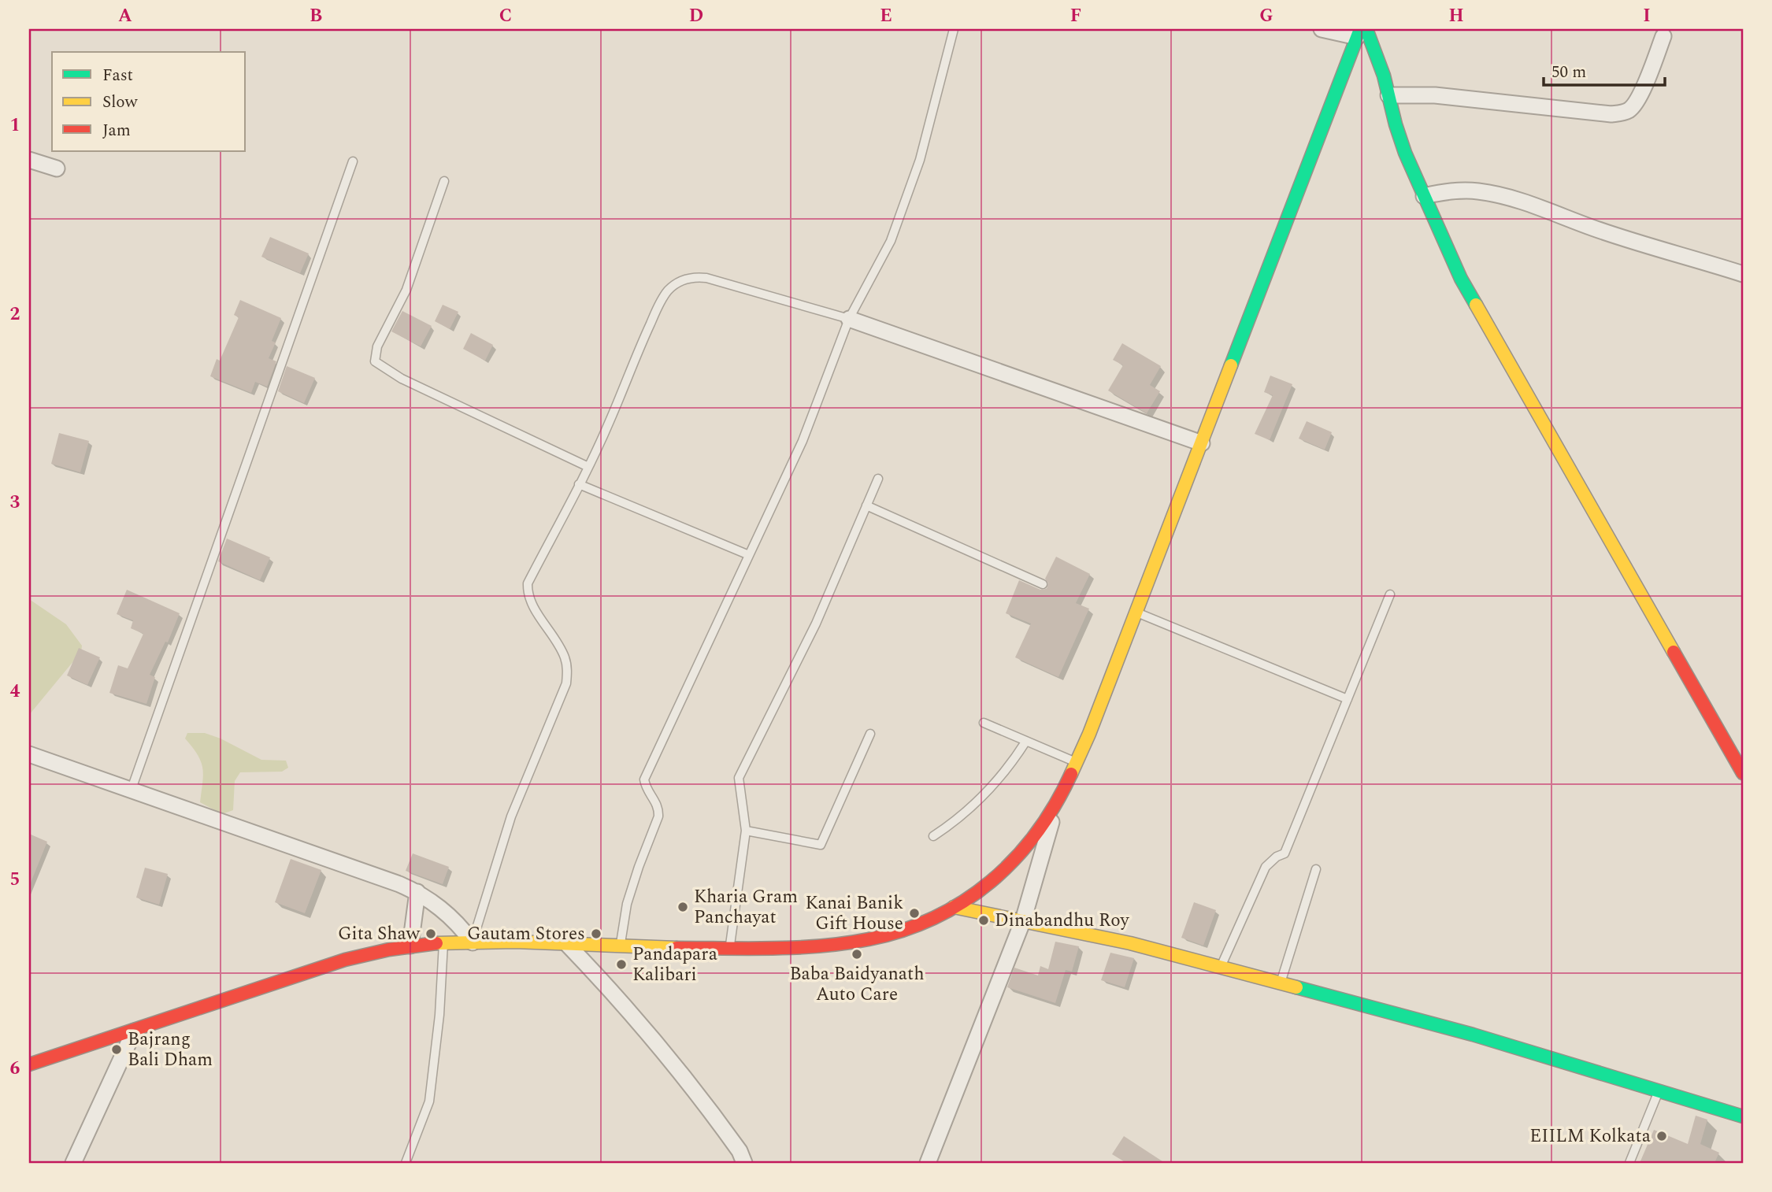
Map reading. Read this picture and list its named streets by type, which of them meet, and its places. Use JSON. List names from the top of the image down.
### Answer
{
  "places": [
    "Kharia Gram Panchayat",
    "Kanai Banik Gift House",
    "Dinabandhu Roy",
    "Gita Shaw",
    "Gautam Stores",
    "Baba Baidyanath Auto Care",
    "Pandapara Kalibari",
    "Bajrang Bali Dham",
    "EIILM Kolkata"
  ],
  "legend": ["Fast", "Slow", "Jam"],
  "scale_bar": "50 m",
  "grid": {
    "columns": [
      "A",
      "B",
      "C",
      "D",
      "E",
      "F",
      "G",
      "H",
      "I"
    ],
    "rows": [
      "1",
      "2",
      "3",
      "4",
      "5",
      "6"
    ]
  }
}
